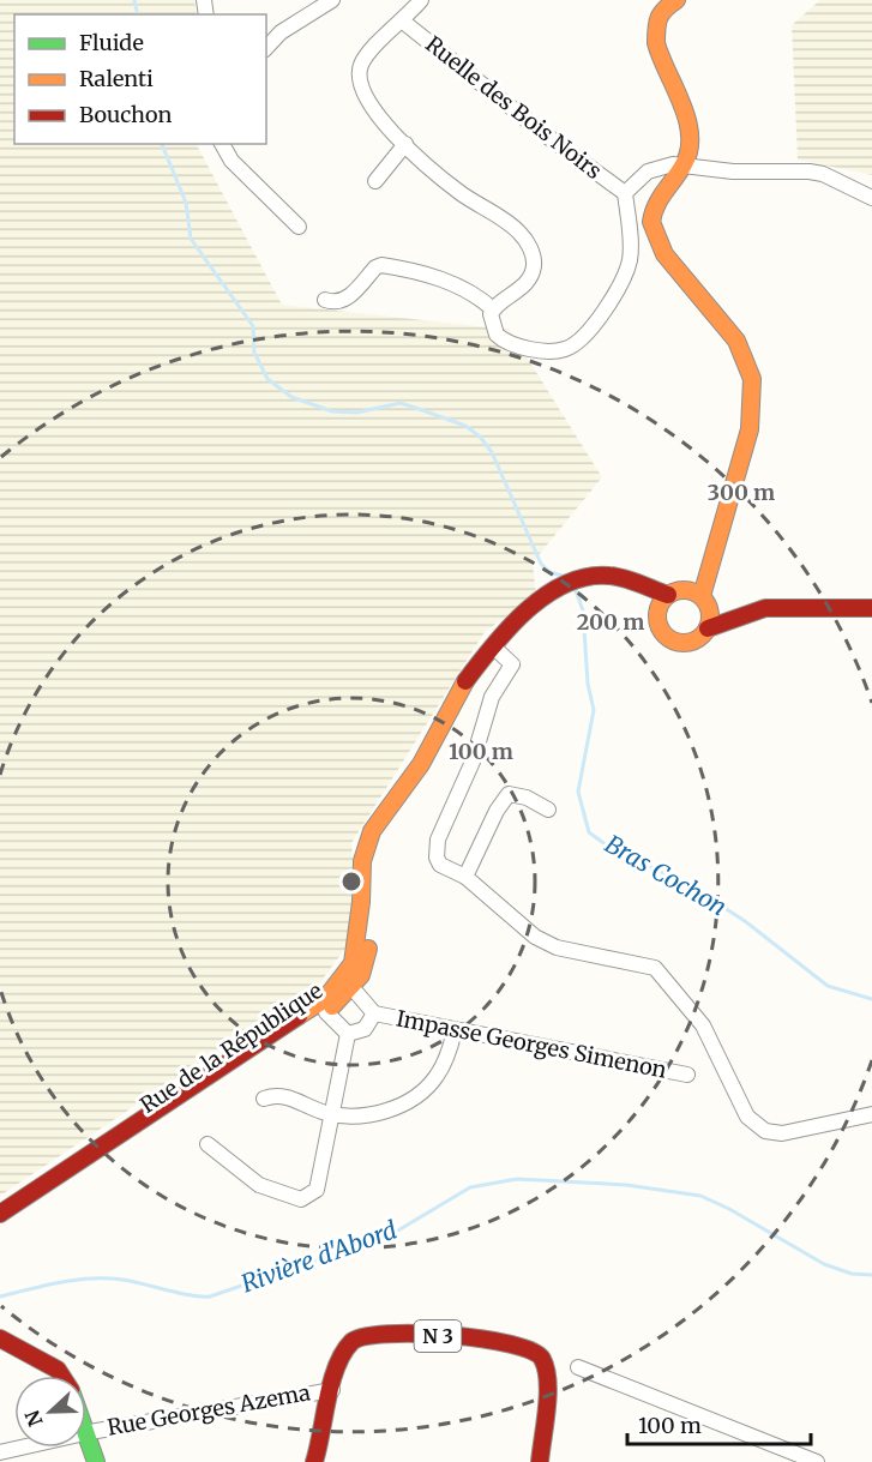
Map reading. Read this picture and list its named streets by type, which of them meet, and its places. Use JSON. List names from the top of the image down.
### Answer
{
  "streets": {
    "street": [
      "Ruelle des Bois Noirs",
      "Impasse Georges Simenon",
      "Rue de la République",
      "N 3",
      "Rue Georges Azema"
    ]
  },
  "crossings": [
    ["N 3", "Rue Georges Azema"]
  ],
  "water": ["Bras Cochon", "Rivière d'Abord"],
  "legend": ["Fluide", "Ralenti", "Bouchon"],
  "scale_bar": "100 m",
  "north": "left",
  "rings": ["300 m", "200 m", "100 m"]
}
